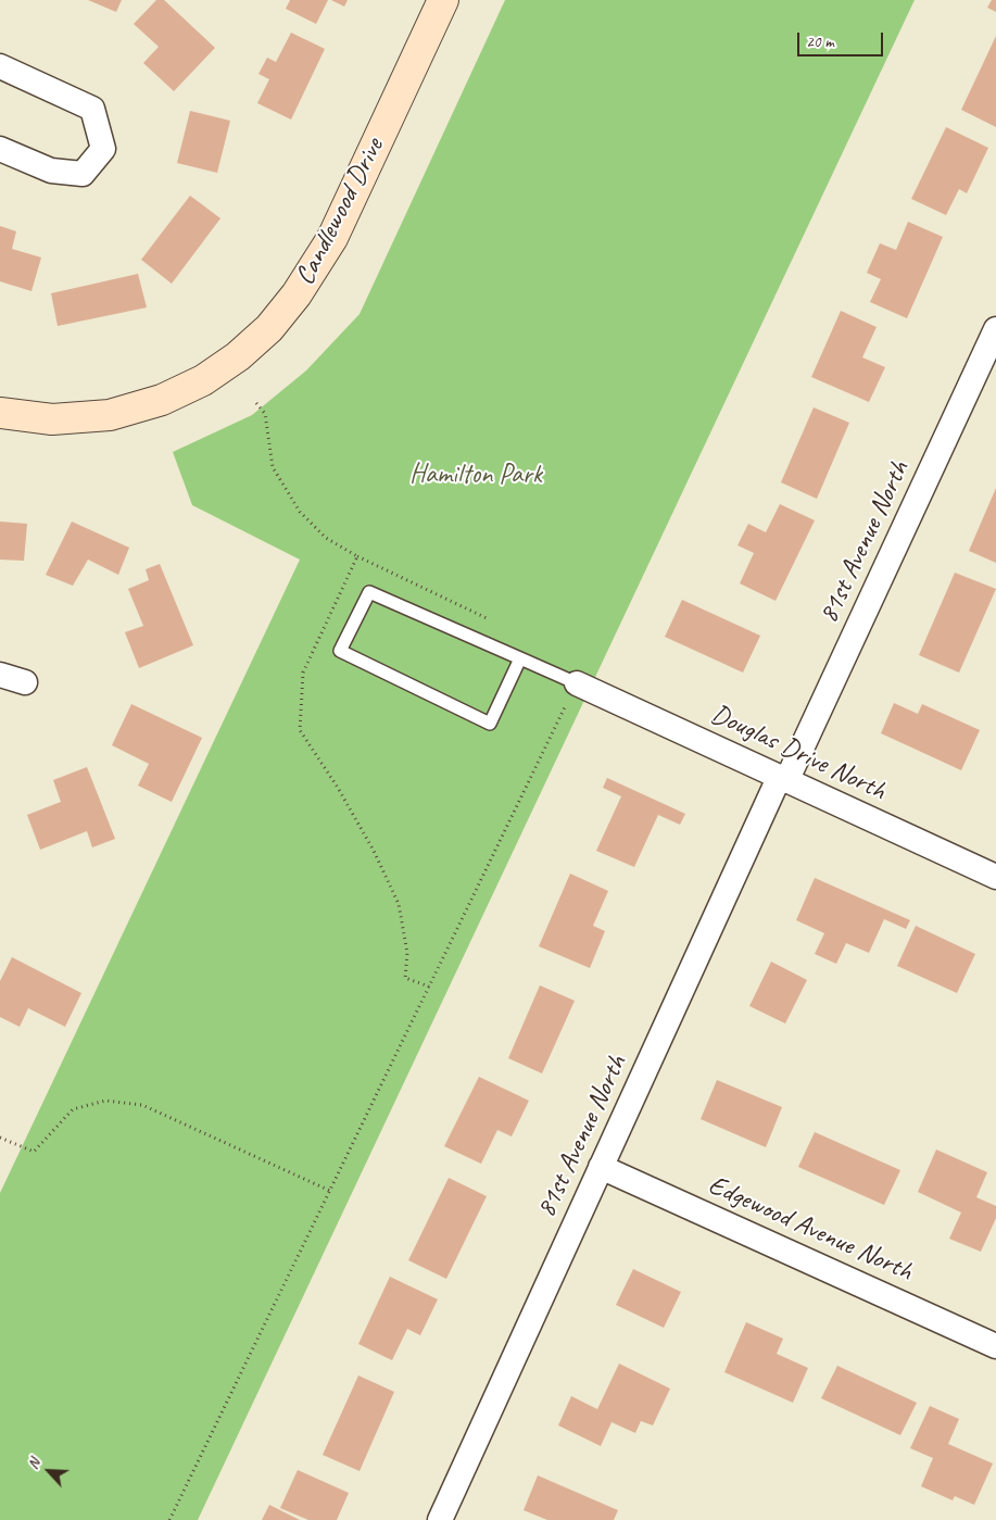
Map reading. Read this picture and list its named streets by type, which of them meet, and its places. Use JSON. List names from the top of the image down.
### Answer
{
  "streets": {
    "street": [
      "Candlewood Drive",
      "81st Avenue North",
      "Douglas Drive North",
      "Edgewood Avenue North"
    ]
  },
  "crossings": [
    ["81st Avenue North", "Douglas Drive North"],
    ["81st Avenue North", "Edgewood Avenue North"]
  ],
  "parks": ["Hamilton Park"],
  "scale_bar": "20 m",
  "north": "top left"
}
